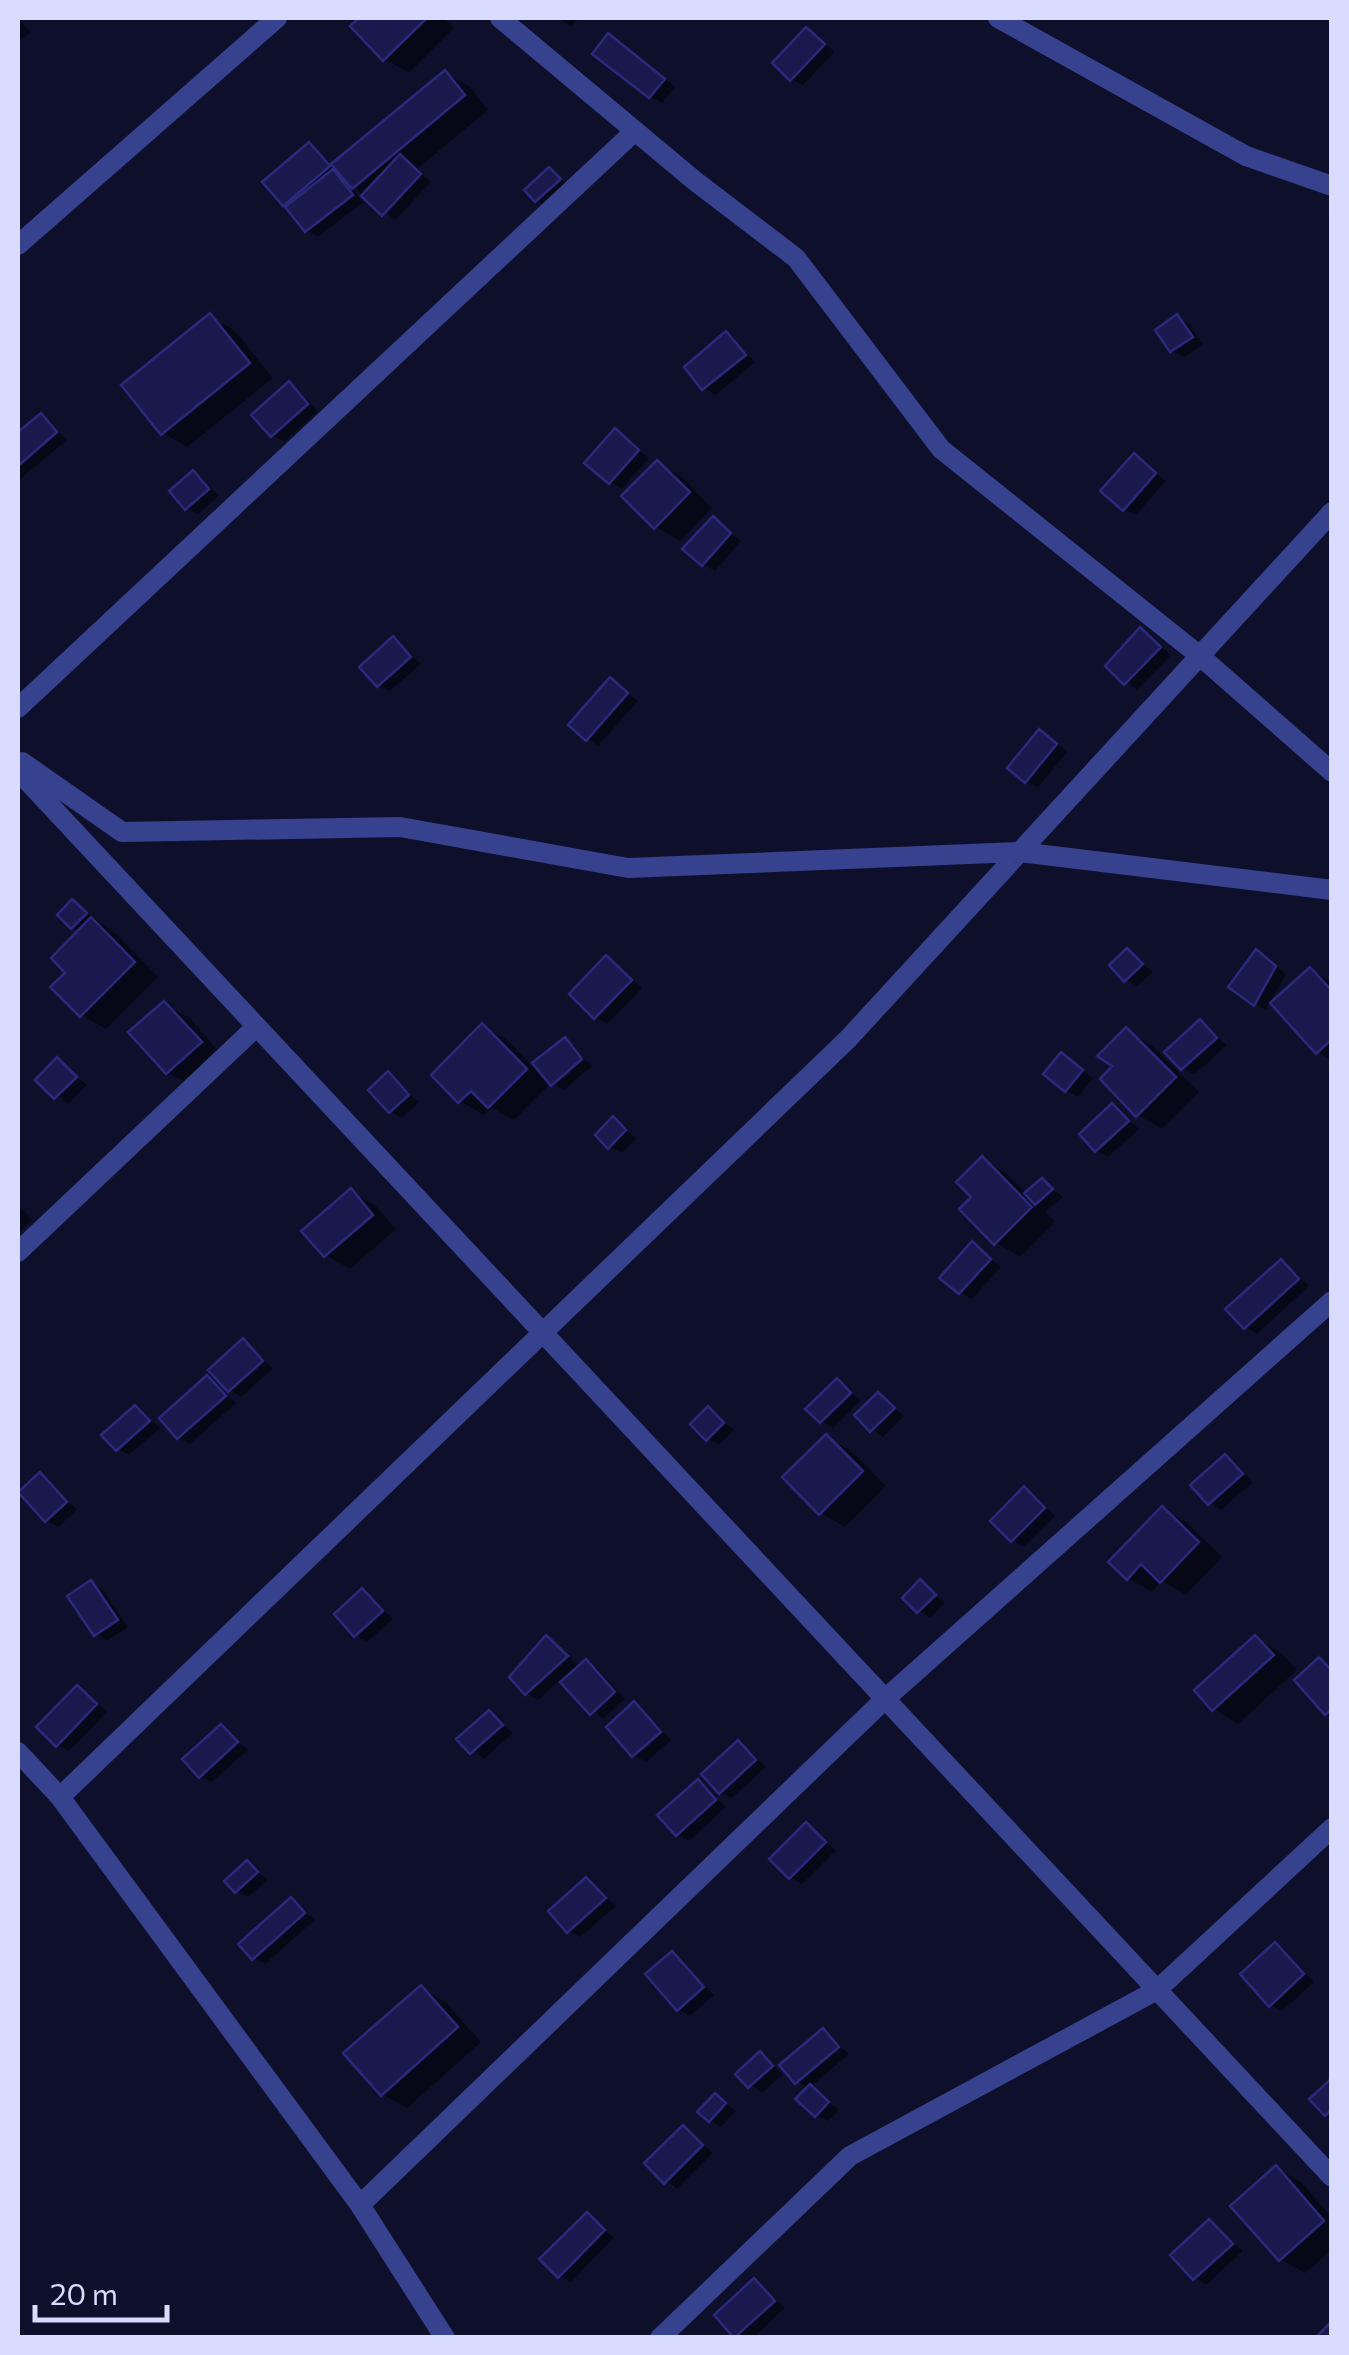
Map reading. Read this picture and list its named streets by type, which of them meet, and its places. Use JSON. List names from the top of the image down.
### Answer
{
  "scale_bar": "20 m"
}
